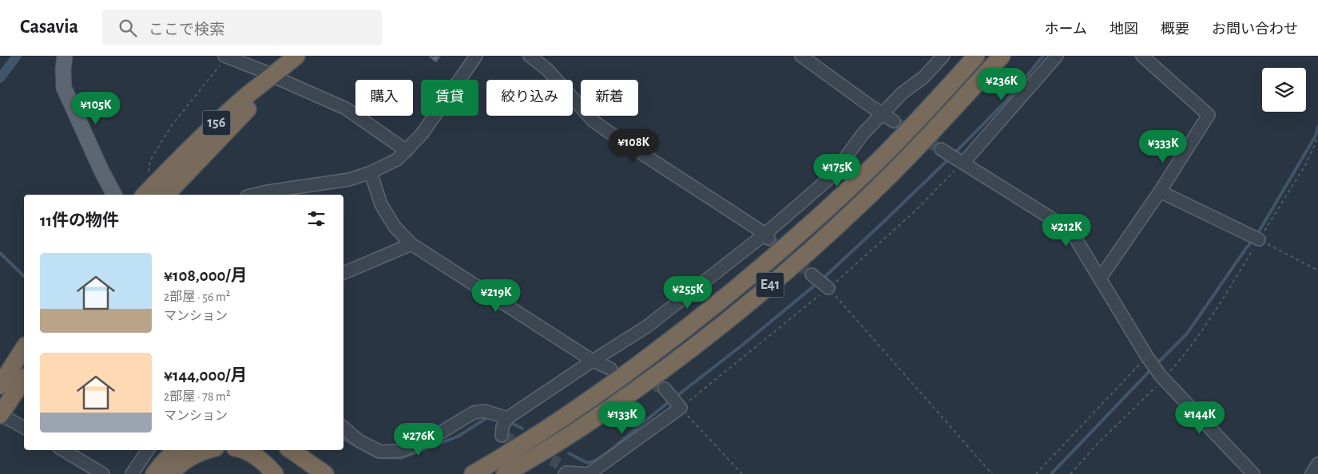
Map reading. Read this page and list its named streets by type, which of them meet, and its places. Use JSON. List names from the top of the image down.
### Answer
{
  "streets": {
    "highway": ["156", "E41"]
  },
  "page": {
    "header": "Casavia",
    "search": "ここで検索",
    "nav": [
      "ホーム",
      "地図",
      "概要",
      "お問い合わせ"
    ],
    "price": [
      "¥236K",
      "¥105K",
      "¥108K",
      "¥333K",
      "¥175K",
      "¥212K",
      "¥255K",
      "¥219K",
      "¥133K",
      "¥144K",
      "¥276K"
    ],
    "chip": [
      "購入",
      "賃貸",
      "絞り込み",
      "新着"
    ],
    "heading": "11件の物件",
    "list": [
      {
        "name": "¥108,000/月",
        "note": "2部屋 · 56 m² · マンション"
      },
      {
        "name": "¥144,000/月",
        "note": "2部屋 · 78 m² · マンション"
      }
    ]
  }
}
